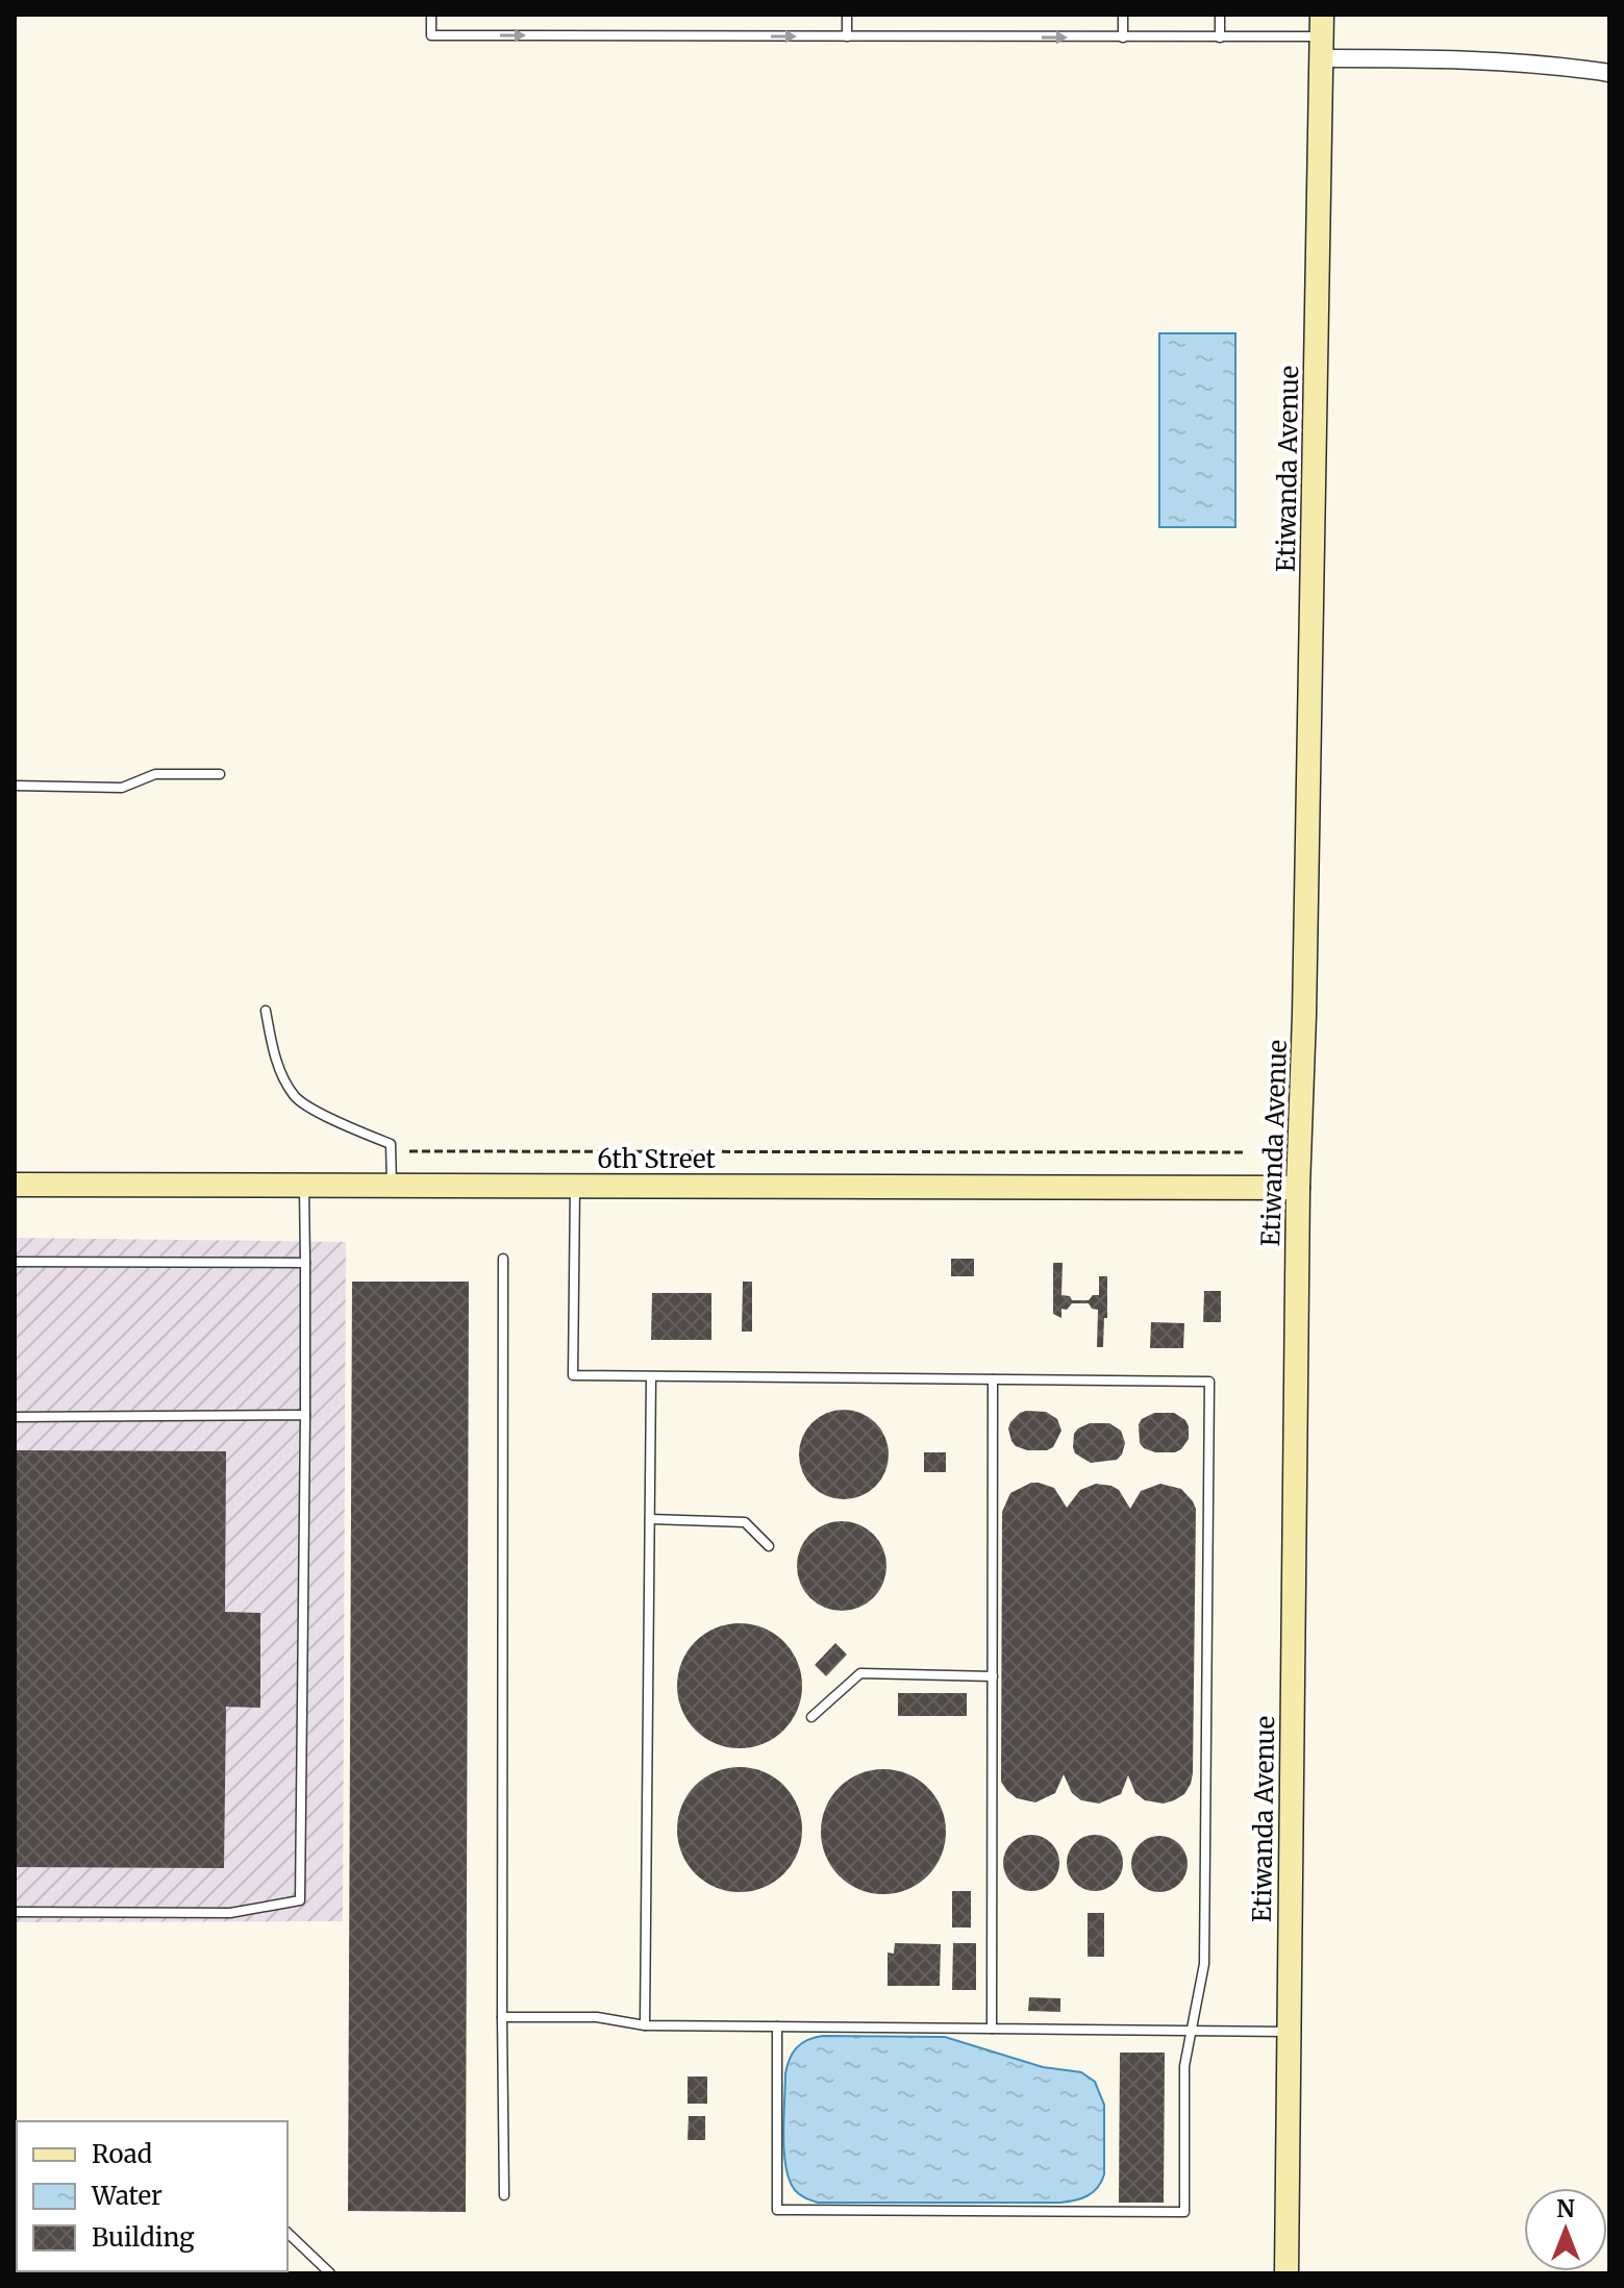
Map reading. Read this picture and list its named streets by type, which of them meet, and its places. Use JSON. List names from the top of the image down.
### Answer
{
  "streets": {
    "main road": ["Etiwanda Avenue", "6th Street"]
  },
  "crossings": [
    ["Etiwanda Avenue", "6th Street"]
  ],
  "legend": ["Road", "Water", "Building"],
  "north": "top"
}
